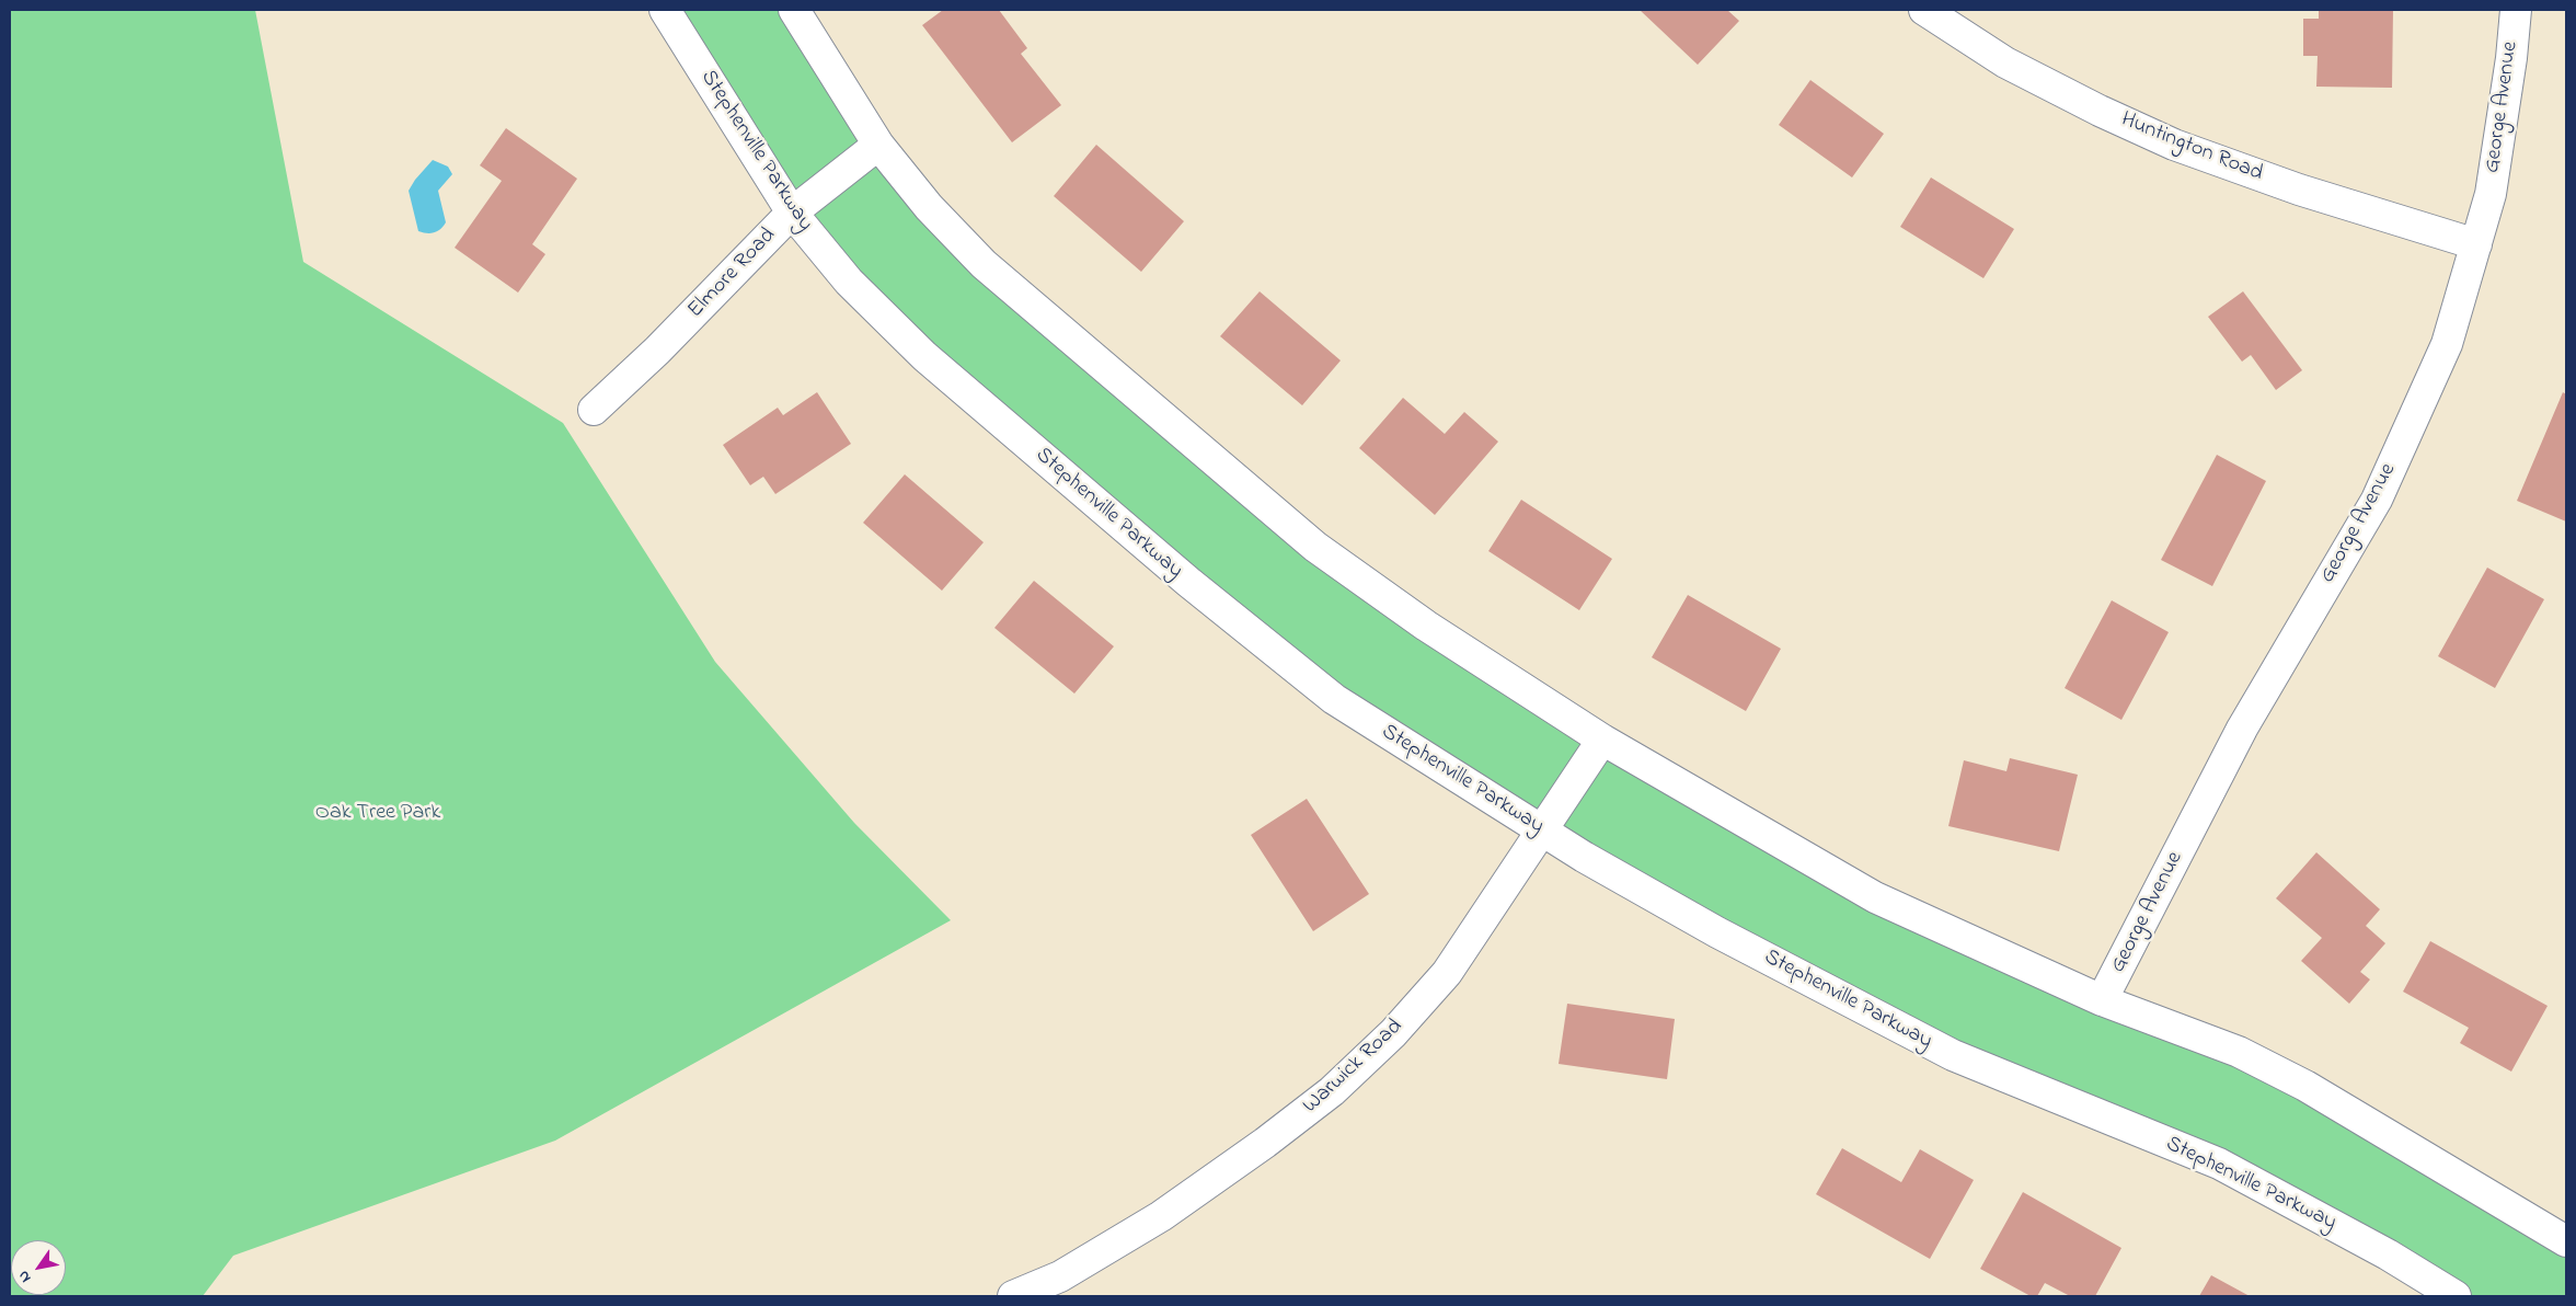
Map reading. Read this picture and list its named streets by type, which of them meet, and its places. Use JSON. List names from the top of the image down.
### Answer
{
  "streets": {
    "street": [
      "George Avenue",
      "Huntington Road",
      "Stephenville Parkway",
      "Elmore Road",
      "Warwick Road"
    ]
  },
  "crossings": [
    ["George Avenue", "Huntington Road"],
    ["Stephenville Parkway", "Elmore Road"],
    ["Stephenville Parkway", "Warwick Road"]
  ],
  "parks": ["Oak Tree Park"],
  "north": "bottom left"
}
